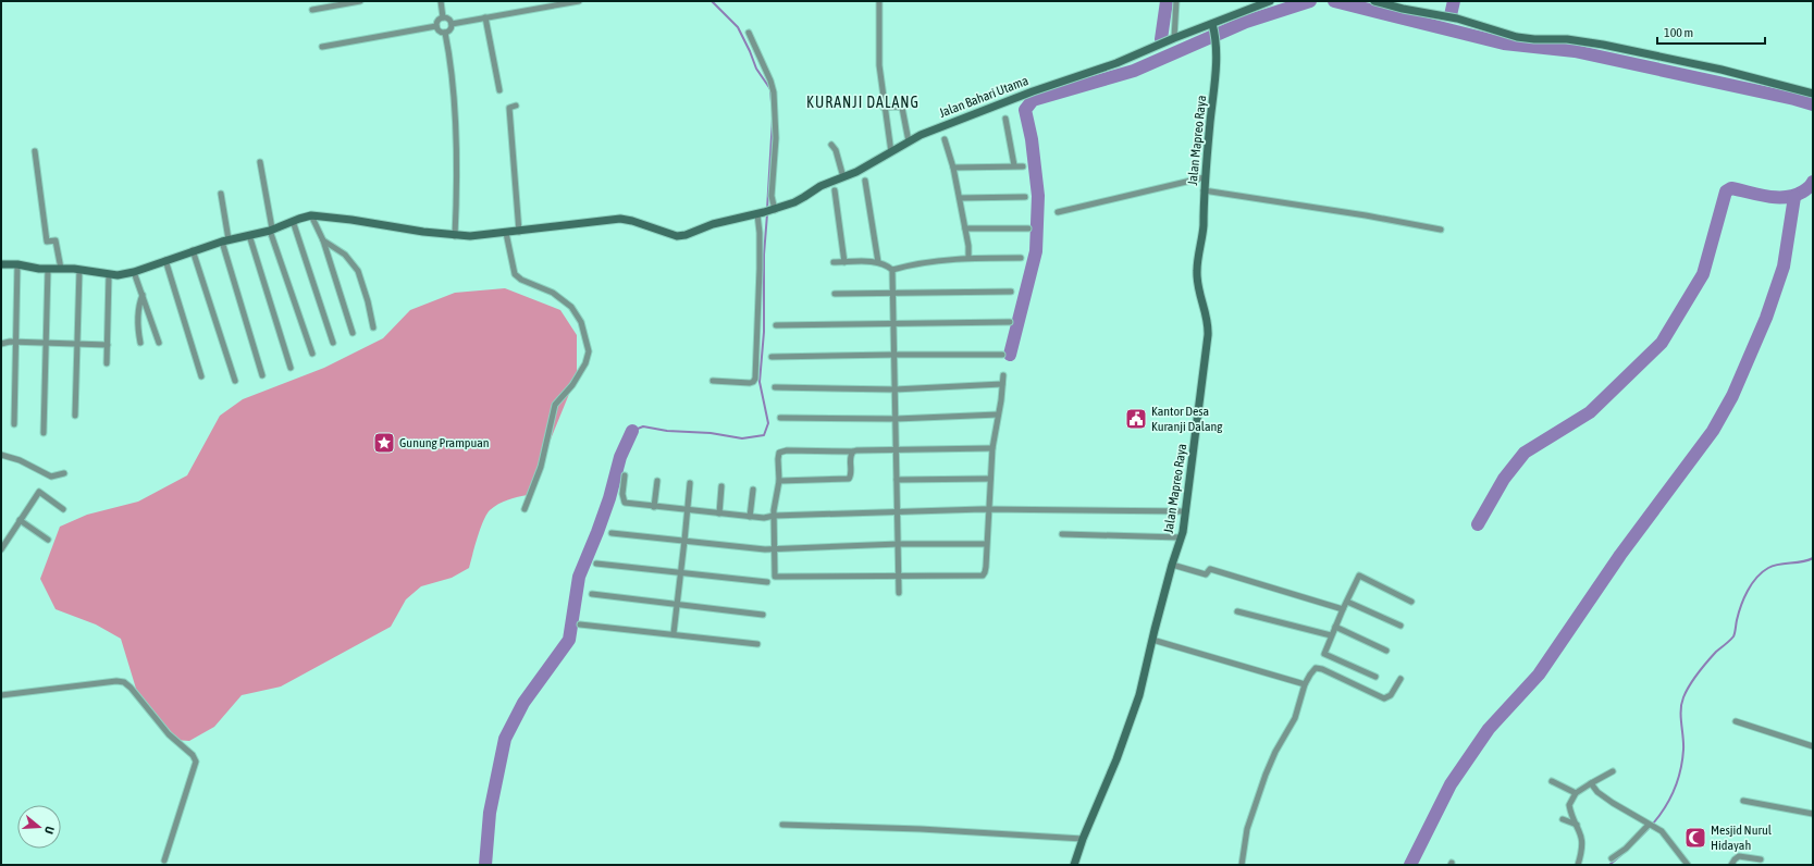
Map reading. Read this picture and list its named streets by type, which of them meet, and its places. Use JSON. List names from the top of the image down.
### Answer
{
  "streets": {
    "street": ["Jalan Bahari Utama", "Jalan Mapreo Raya"]
  },
  "crossings": [
    ["Jalan Bahari Utama", "Jalan Mapreo Raya"]
  ],
  "districts": ["KURANJI DALANG"],
  "places": {
    "public building": ["Kantor Desa Kuranji Dalang"],
    "place": ["Gunung Prampuan"],
    "mosque": ["Mesjid Nurul Hidayah"]
  },
  "scale_bar": "100 m",
  "north": "right"
}
